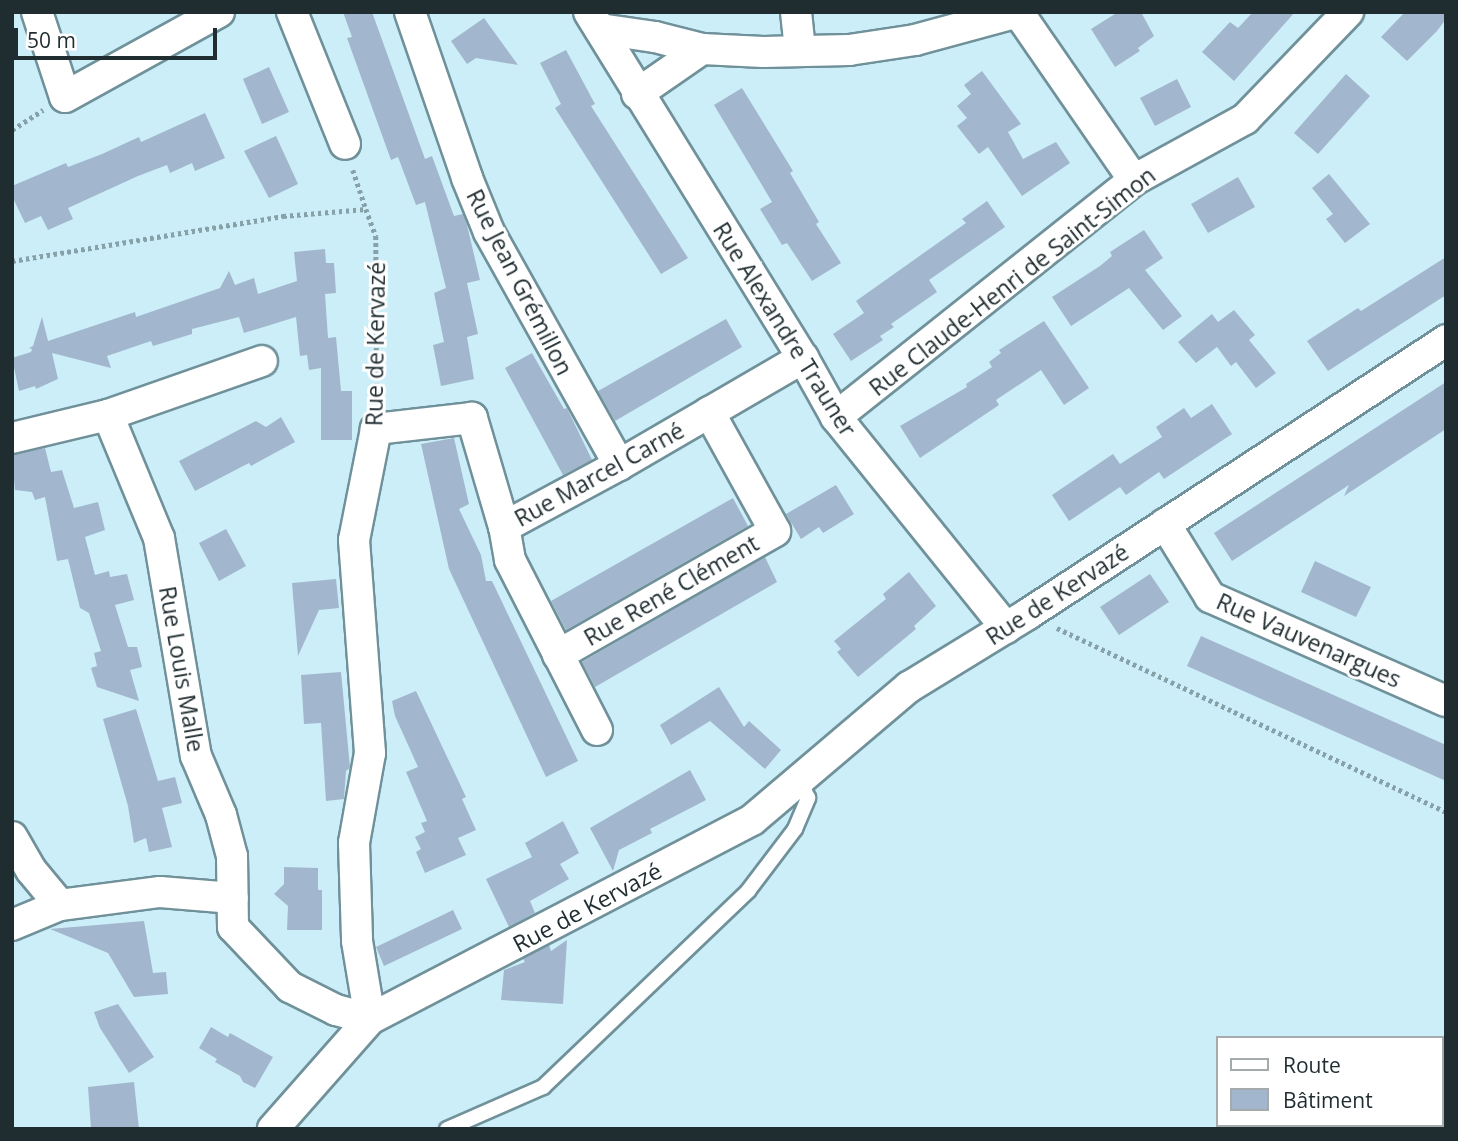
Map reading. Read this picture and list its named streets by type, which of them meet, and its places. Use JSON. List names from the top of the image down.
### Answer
{
  "streets": {
    "street": [
      "Rue Claude-Henri de Saint-Simon",
      "Rue Jean Grémillon",
      "Rue Alexandre Trauner",
      "Rue de Kervazé",
      "Rue Marcel Carné",
      "Rue René Clément",
      "Rue Vauvenargues",
      "Rue Louis Malle"
    ]
  },
  "crossings": [
    ["Rue Claude-Henri de Saint-Simon", "Rue Alexandre Trauner"],
    ["Rue Jean Grémillon", "Rue Marcel Carné"],
    ["Rue Alexandre Trauner", "Rue de Kervazé"],
    ["Rue Alexandre Trauner", "Rue Marcel Carné"],
    ["Rue de Kervazé", "Rue Marcel Carné"],
    ["Rue de Kervazé", "Rue Vauvenargues"],
    ["Rue de Kervazé", "Rue Louis Malle"],
    ["Rue Marcel Carné", "Rue René Clément"]
  ],
  "legend": ["Route", "Bâtiment"],
  "scale_bar": "50 m"
}
